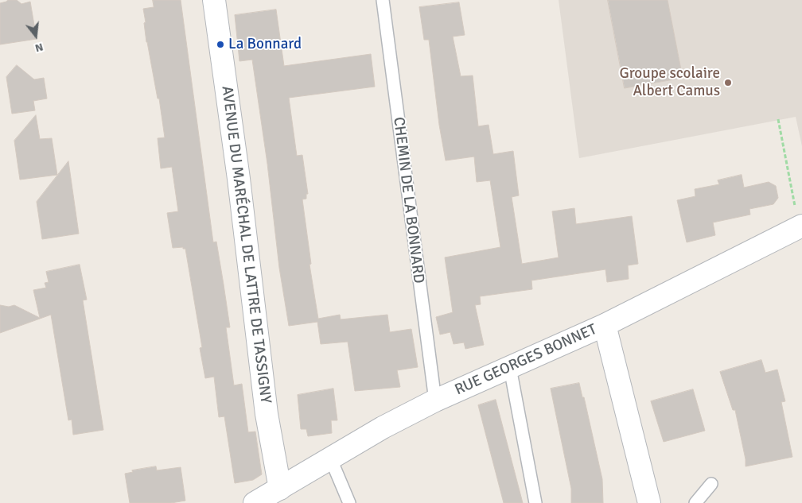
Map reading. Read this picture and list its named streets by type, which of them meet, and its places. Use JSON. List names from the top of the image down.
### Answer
{
  "streets": {
    "street": ["AVENUE DU MARÉCHAL DE LATTRE DE TASSIGNY", "RUE GEORGES BONNET"],
    "lane": ["CHEMIN DE LA BONNARD"]
  },
  "crossings": [
    ["CHEMIN DE LA BONNARD", "RUE GEORGES BONNET"],
    ["AVENUE DU MARÉCHAL DE LATTRE DE TASSIGNY", "RUE GEORGES BONNET"]
  ],
  "places": ["La Bonnard", "Groupe scolaire Albert Camus"],
  "north": "bottom"
}
